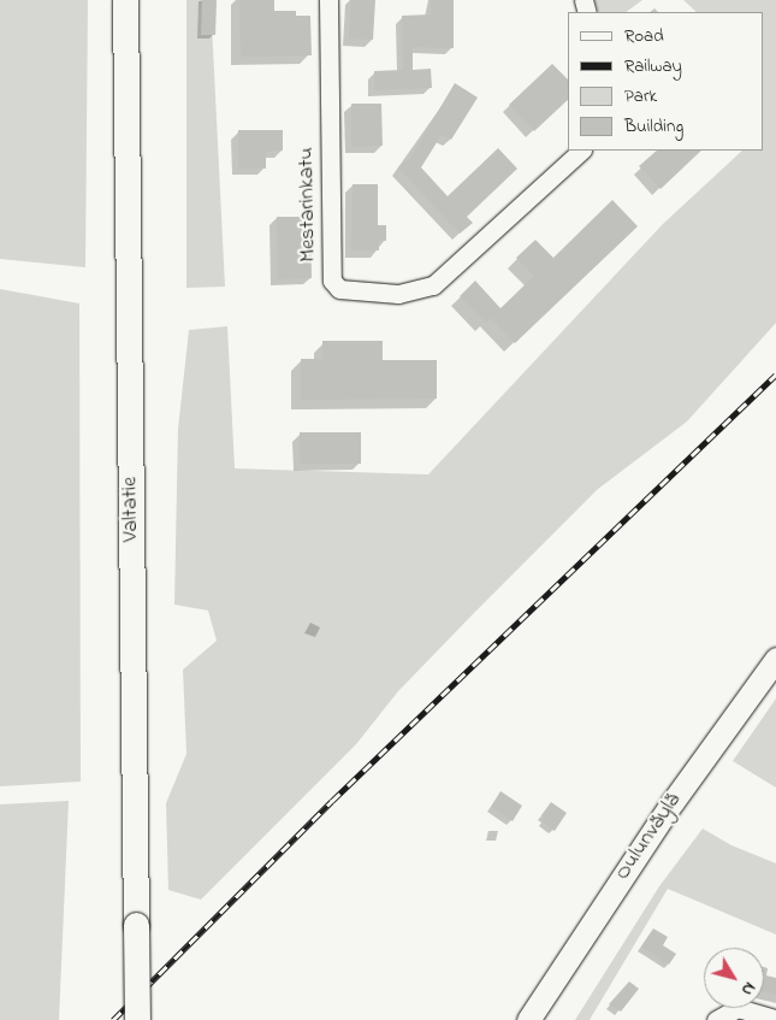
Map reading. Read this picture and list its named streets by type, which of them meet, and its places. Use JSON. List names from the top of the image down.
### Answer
{
  "streets": {
    "highway": ["Valtatie"],
    "main road": ["Oulunväylä"],
    "street": ["Mestarinkatu"]
  },
  "legend": [
    "Road",
    "Railway",
    "Park",
    "Building"
  ],
  "north": "bottom right"
}
